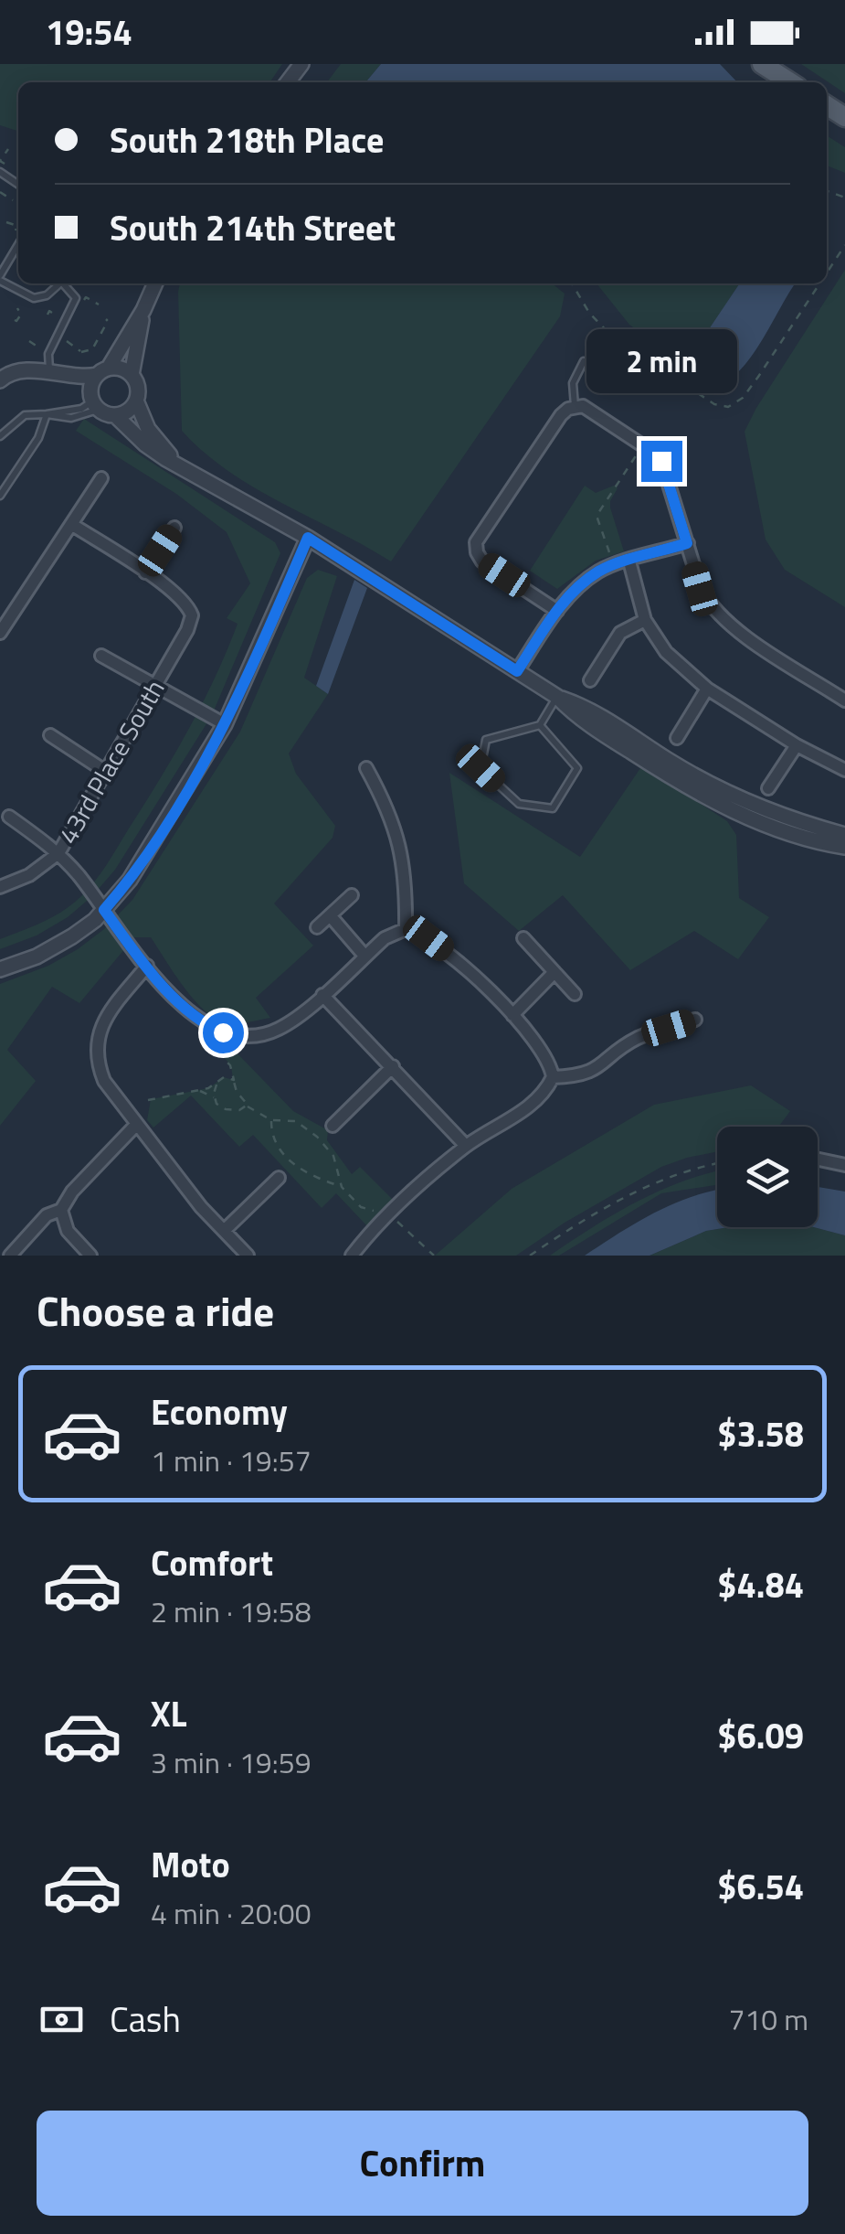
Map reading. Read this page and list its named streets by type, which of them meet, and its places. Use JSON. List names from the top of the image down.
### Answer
{
  "streets": {
    "street": ["43rd Place South"]
  },
  "page": {
    "status": "19:54",
    "banner": ["South 218th Place", "South 214th Street"],
    "bubble": "2 min",
    "heading": "Choose a ride",
    "list": [
      {
        "name": "Economy",
        "note": "1 min · 19:57",
        "value": "$3.58"
      },
      {
        "name": "Comfort",
        "note": "2 min · 19:58",
        "value": "$4.84"
      },
      {
        "name": "XL",
        "note": "3 min · 19:59",
        "value": "$6.09"
      },
      {
        "name": "Moto",
        "note": "4 min · 20:00",
        "value": "$6.54"
      }
    ],
    "pay": ["Cash", "710 m"],
    "buttons": "Confirm"
  }
}
